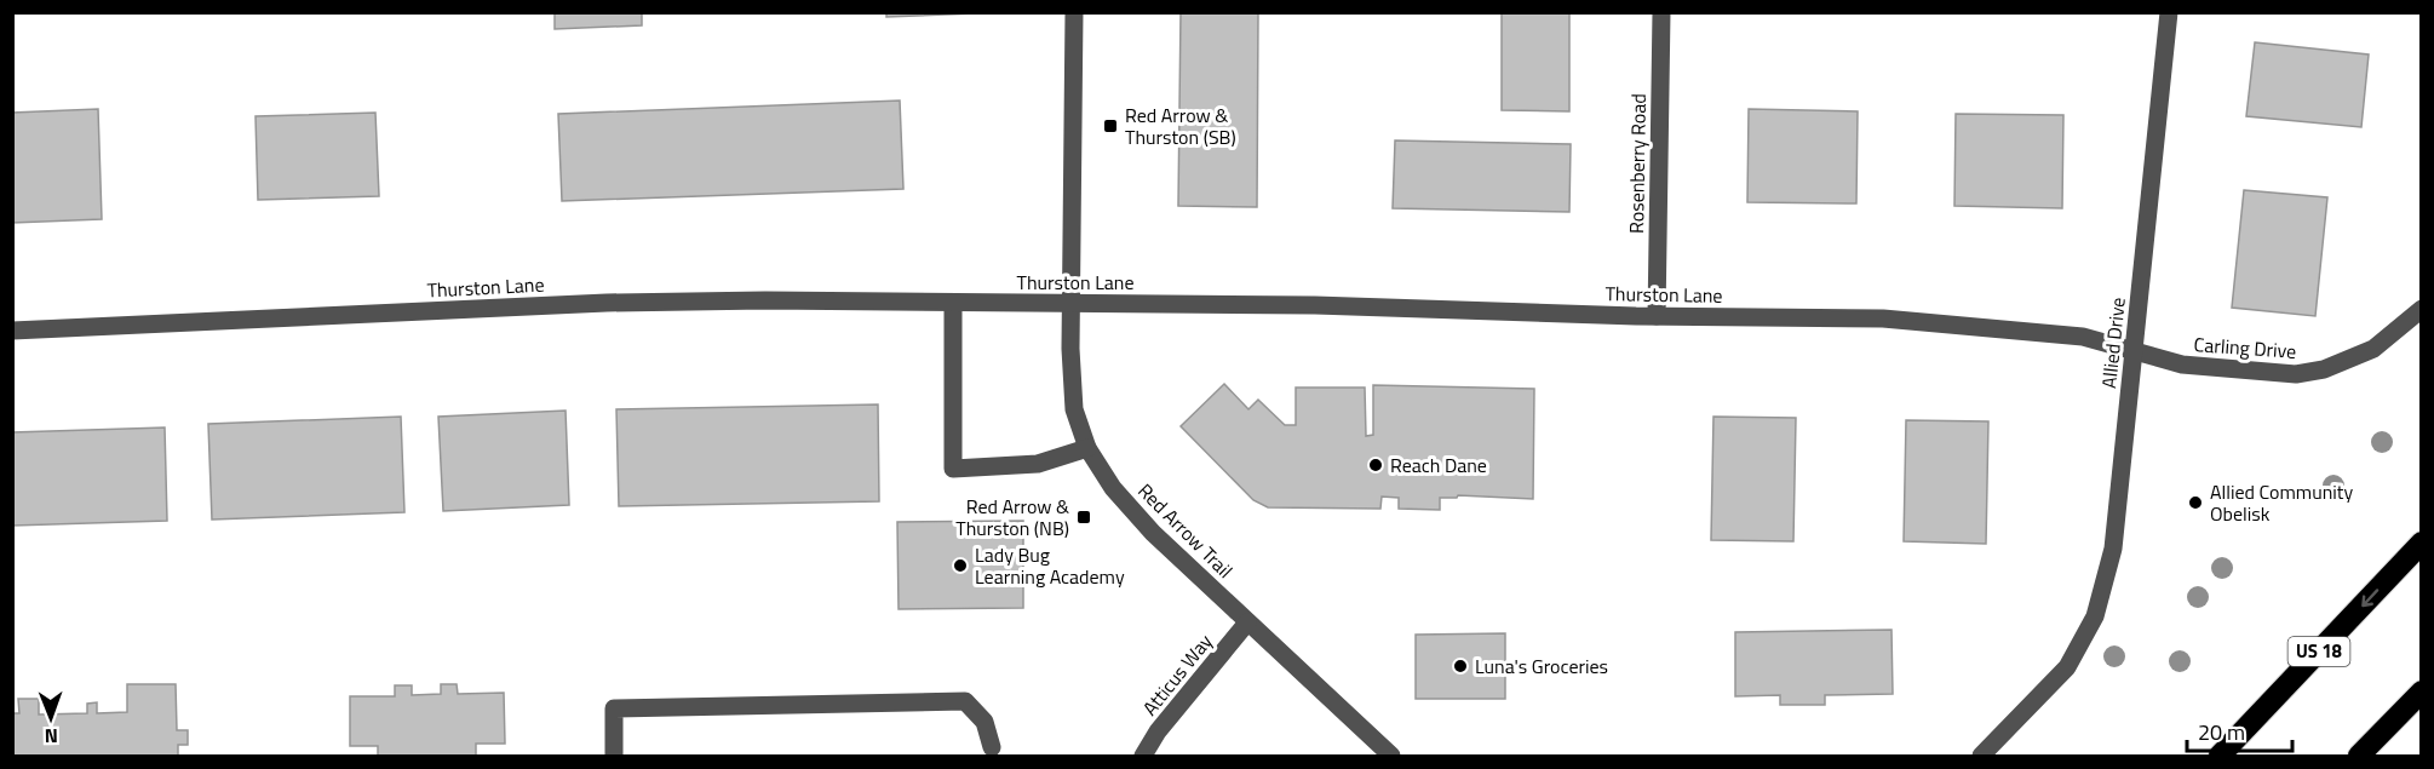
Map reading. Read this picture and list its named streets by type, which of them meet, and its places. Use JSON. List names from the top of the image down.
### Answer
{
  "streets": {
    "highway": ["US 18"],
    "street": [
      "Rosenberry Road",
      "Thurston Lane",
      "Allied Drive",
      "Carling Drive",
      "Red Arrow Trail",
      "Atticus Way"
    ]
  },
  "crossings": [
    ["Rosenberry Road", "Thurston Lane"],
    ["Thurston Lane", "Allied Drive"],
    ["Thurston Lane", "Carling Drive"],
    ["Thurston Lane", "Red Arrow Trail"],
    ["Allied Drive", "Carling Drive"],
    ["Red Arrow Trail", "Atticus Way"]
  ],
  "places": {
    "transit": ["Red Arrow & Thurston (SB)", "Red Arrow & Thurston (NB)"],
    "other": [
      "Reach Dane",
      "Allied Community Obelisk",
      "Lady Bug Learning Academy",
      "Luna's Groceries"
    ]
  },
  "scale_bar": "20 m",
  "north": "bottom"
}
